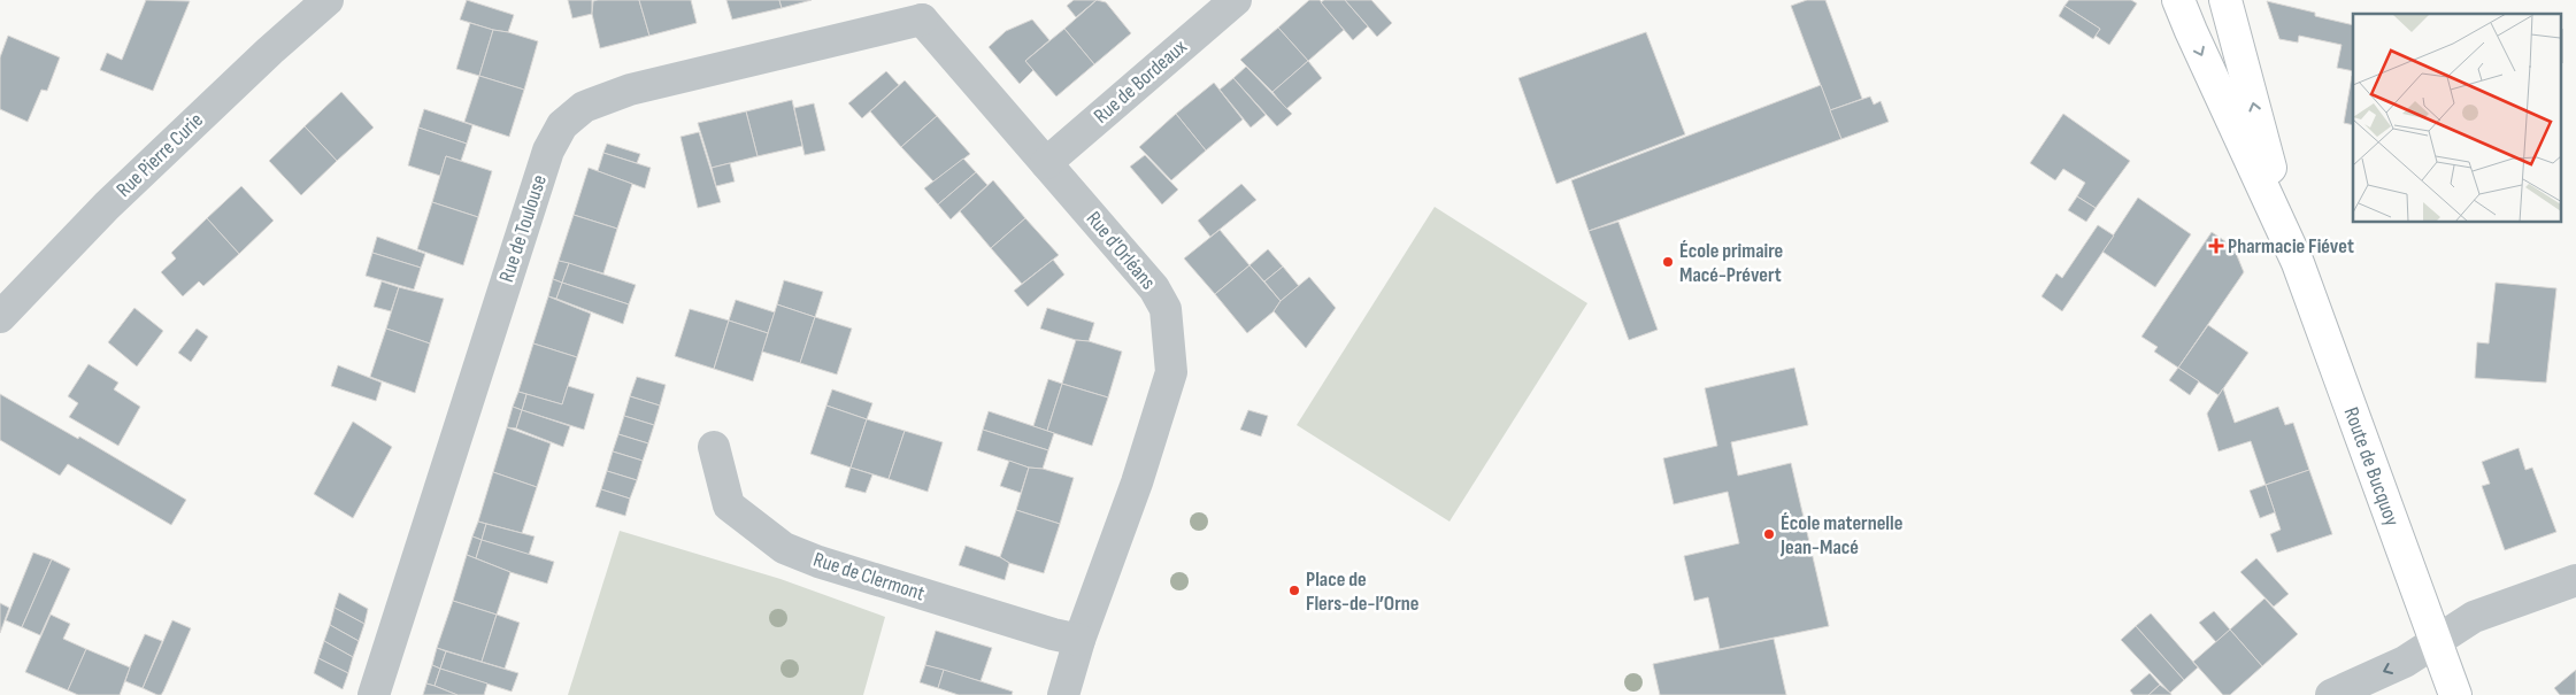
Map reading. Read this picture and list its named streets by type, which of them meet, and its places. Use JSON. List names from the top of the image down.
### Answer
{
  "streets": {
    "main road": ["Route de Bucquoy"],
    "street": [
      "Rue de Bordeaux",
      "Rue Pierre Curie",
      "Rue de Toulouse",
      "Rue d'Orléans",
      "Rue de Clermont"
    ]
  },
  "crossings": [
    ["Rue de Bordeaux", "Rue d'Orléans"],
    ["Rue de Toulouse", "Rue d'Orléans"],
    ["Rue d'Orléans", "Rue de Clermont"]
  ],
  "places": {
    "health": ["Pharmacie Fiévet"],
    "other": ["École primaire Macé-Prévert", "École maternelle Jean-Macé", "Place de Flers-de-l’Orne"]
  }
}
